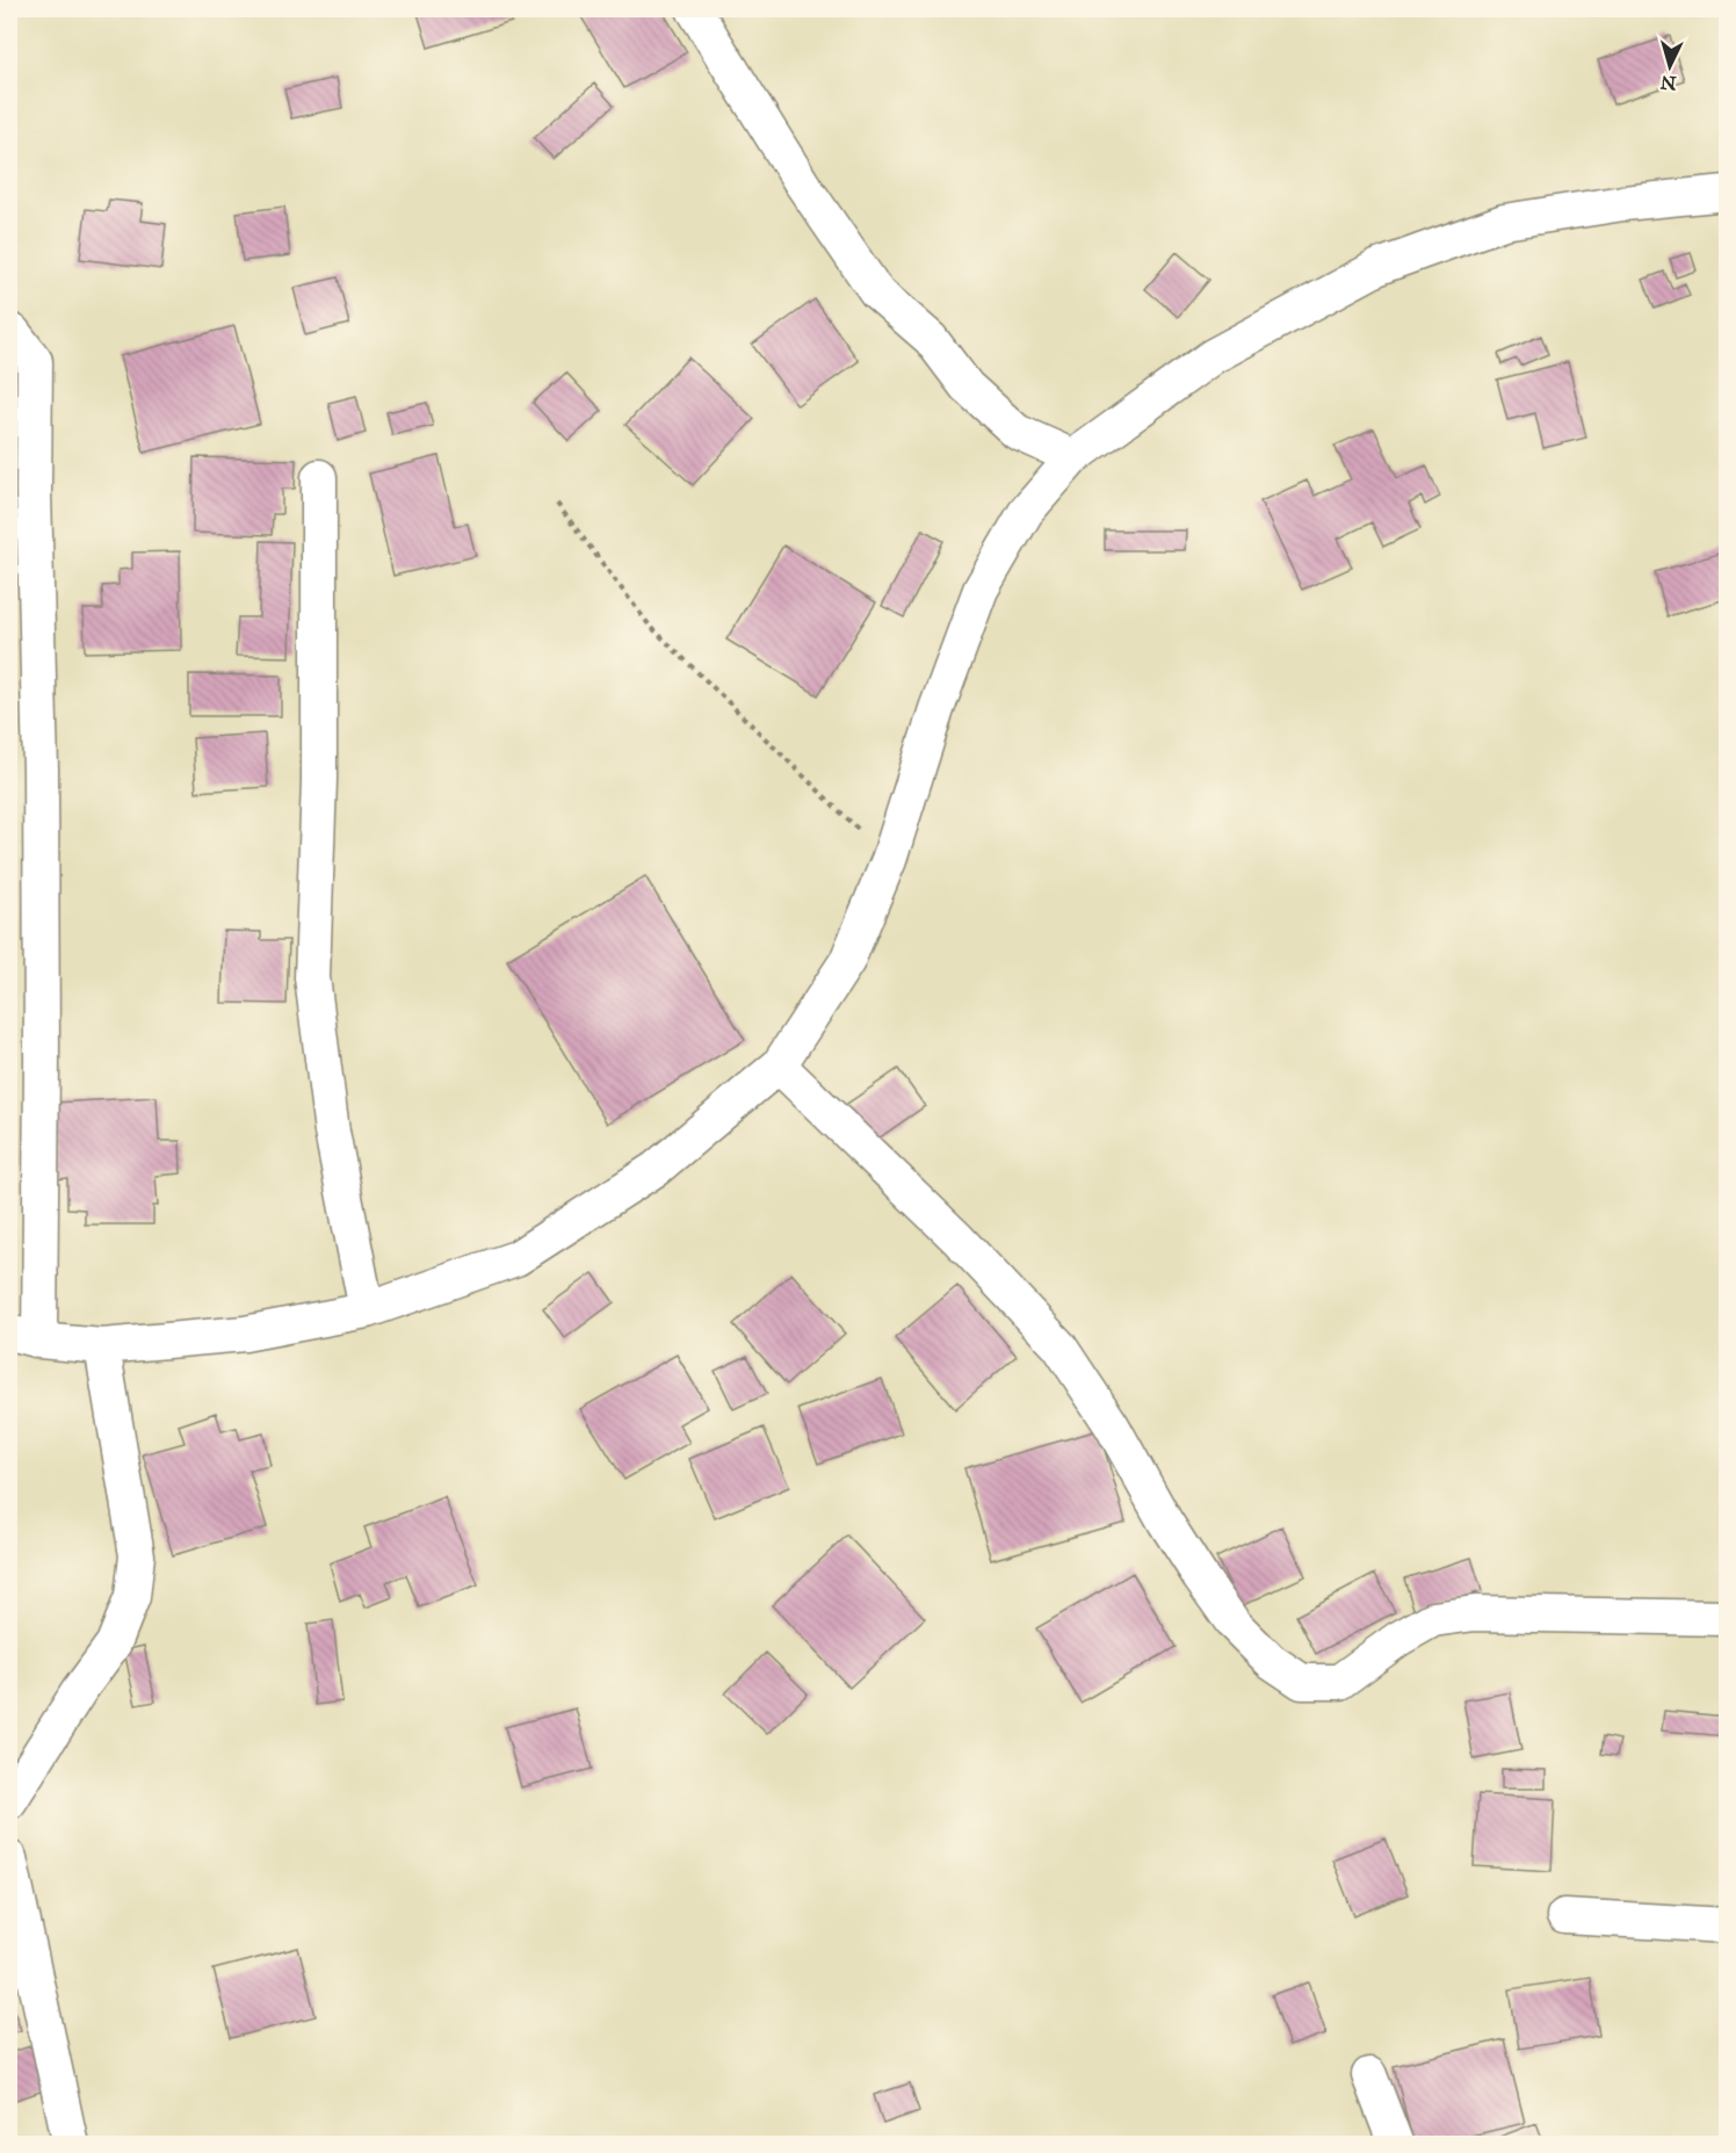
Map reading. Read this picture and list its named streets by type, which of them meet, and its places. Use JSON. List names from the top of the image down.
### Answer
{
  "north": "bottom"
}
